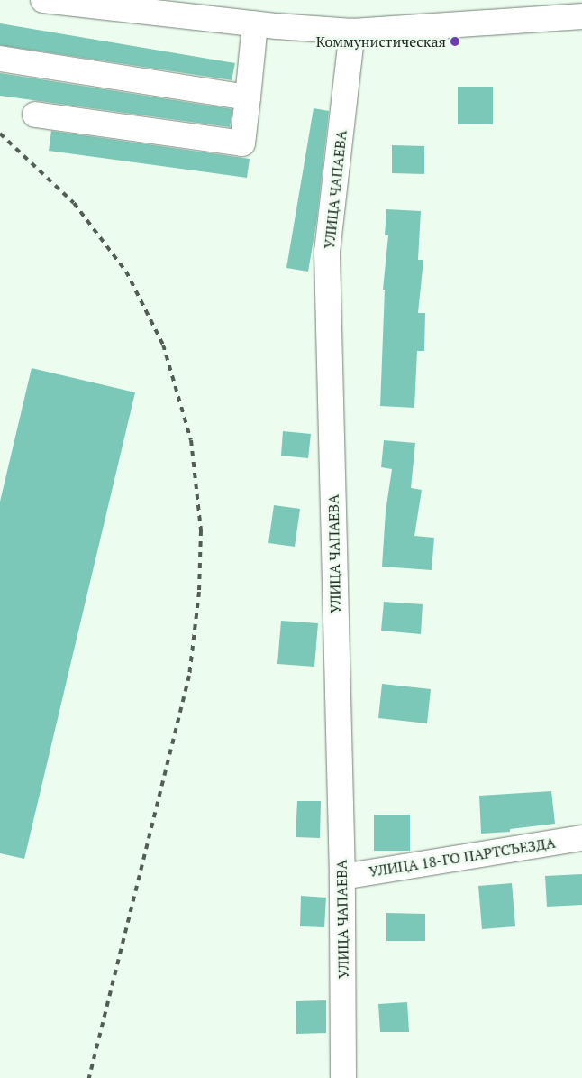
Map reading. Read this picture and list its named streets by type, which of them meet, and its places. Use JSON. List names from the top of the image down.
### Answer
{
  "streets": {
    "street": ["УЛИЦА ЧАПАЕВА", "УЛИЦА 18-ГО ПАРТСЪЕЗДА"]
  },
  "crossings": [
    ["УЛИЦА ЧАПАЕВА", "УЛИЦА 18-ГО ПАРТСЪЕЗДА"]
  ],
  "places": ["Коммунистическая"]
}
